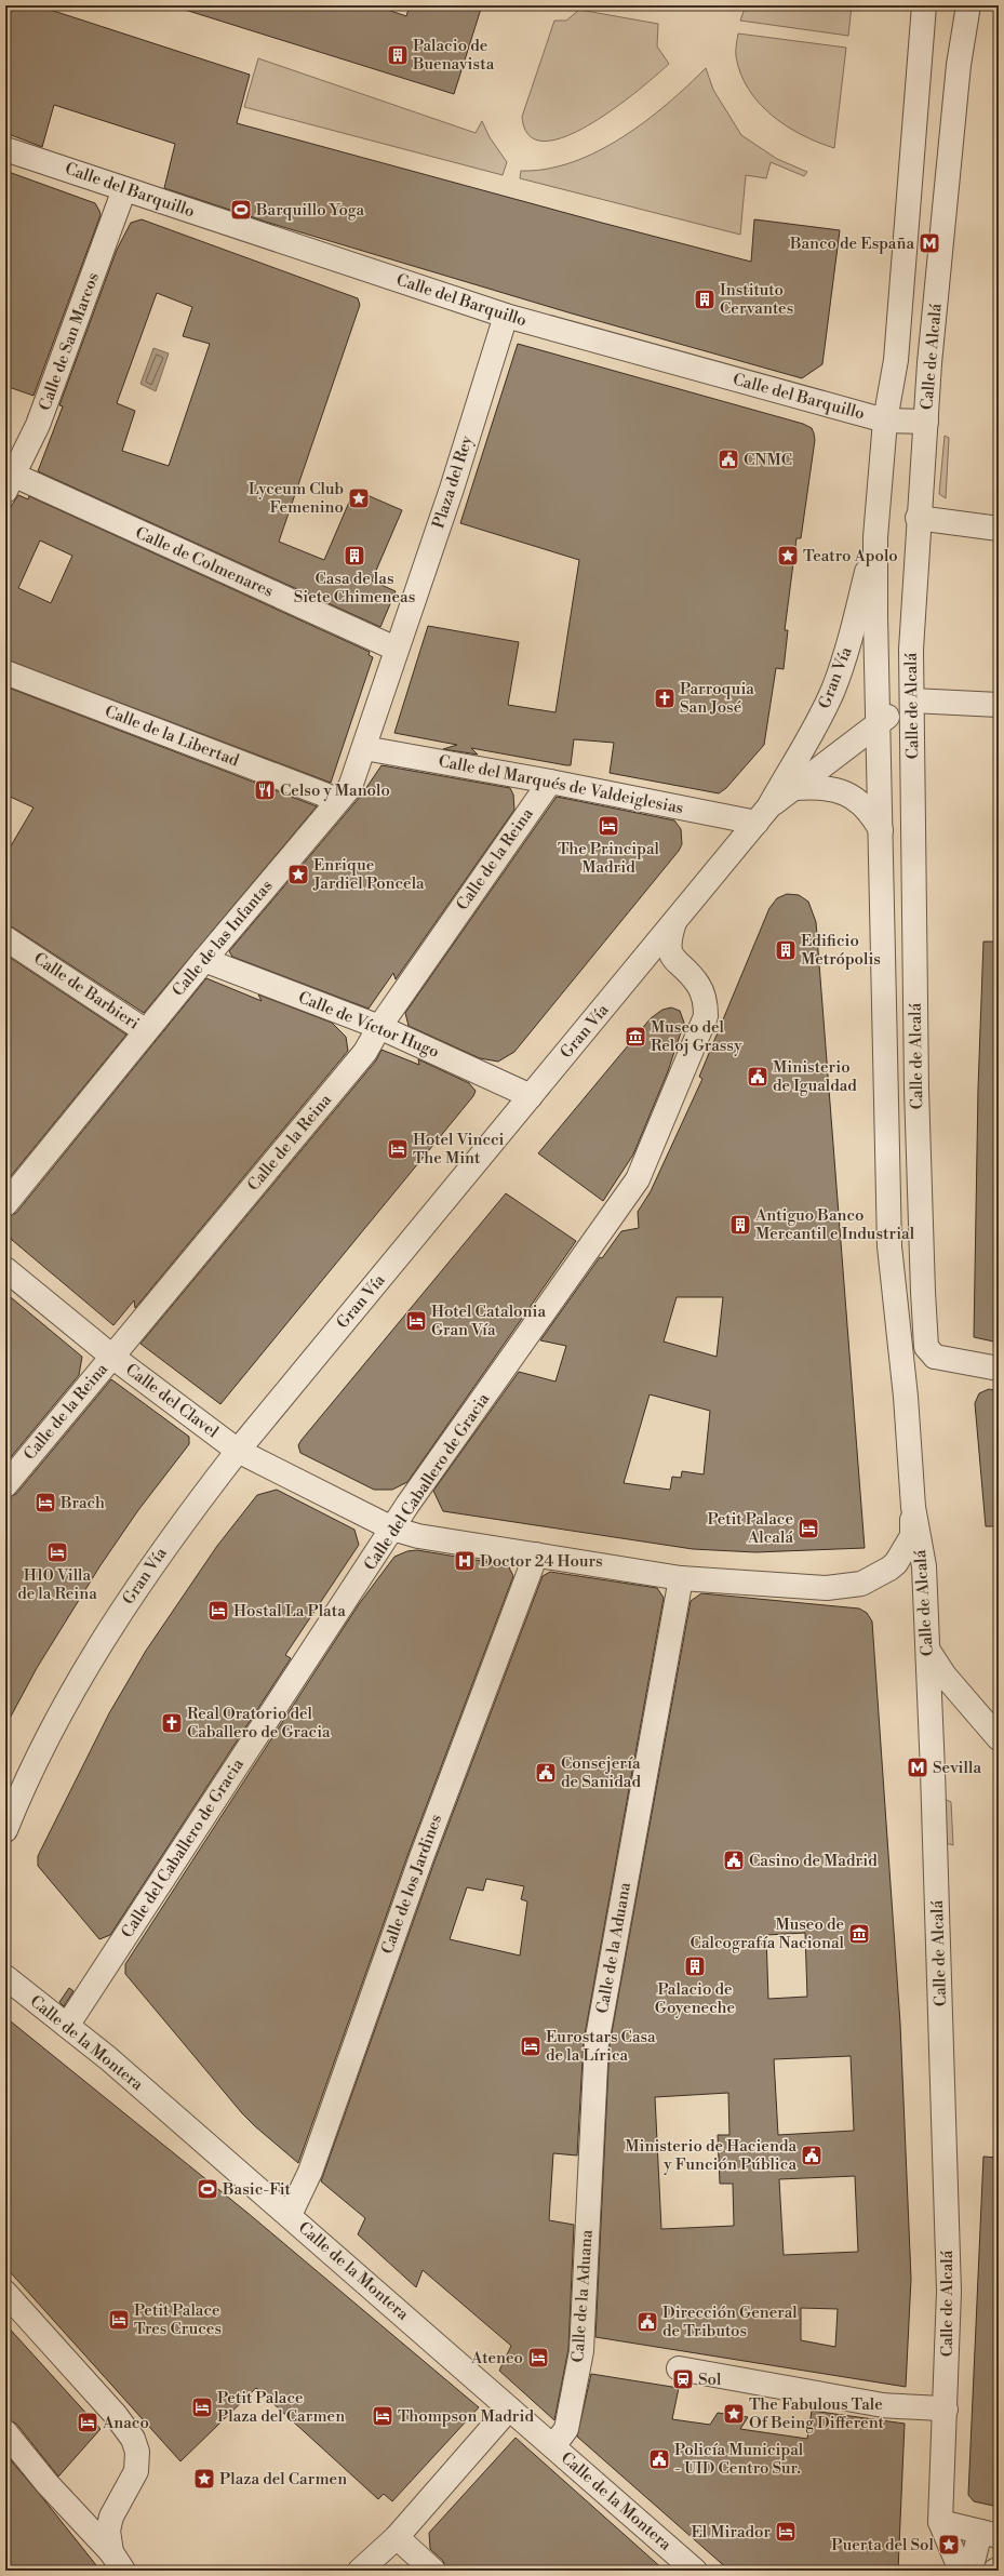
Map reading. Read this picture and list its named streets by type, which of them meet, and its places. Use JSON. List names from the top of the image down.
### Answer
{
  "streets": {
    "street": [
      "Calle del Barquillo",
      "Calle de San Marcos",
      "Calle de Alcalá",
      "Plaza del Rey",
      "Calle de Colmenares",
      "Gran Vía",
      "Calle de la Libertad",
      "Calle del Marqués de Valdeiglesias",
      "Calle de la Reina",
      "Calle de las Infantas",
      "Calle de Barbieri",
      "Calle de Víctor Hugo",
      "Calle del Clavel",
      "Calle del Caballero de Gracia",
      "Calle de los Jardines",
      "Calle de la Aduana",
      "Calle de la Montera"
    ]
  },
  "crossings": [
    ["Calle del Barquillo", "Calle de San Marcos"],
    ["Calle del Barquillo", "Calle de Alcalá"],
    ["Calle del Barquillo", "Plaza del Rey"],
    ["Calle de San Marcos", "Calle de Colmenares"],
    ["Calle de Alcalá", "Gran Vía"],
    ["Calle de Alcalá", "Calle del Clavel"],
    ["Plaza del Rey", "Calle de Colmenares"],
    ["Plaza del Rey", "Calle de las Infantas"],
    ["Calle de Colmenares", "Calle de las Infantas"],
    ["Gran Vía", "Calle del Marqués de Valdeiglesias"],
    ["Gran Vía", "Calle de Víctor Hugo"],
    ["Gran Vía", "Calle del Clavel"],
    ["Gran Vía", "Calle del Caballero de Gracia"],
    ["Calle de la Libertad", "Calle de las Infantas"],
    ["Calle del Marqués de Valdeiglesias", "Calle de la Reina"],
    ["Calle del Marqués de Valdeiglesias", "Calle de las Infantas"],
    ["Calle de la Reina", "Calle de Víctor Hugo"],
    ["Calle de la Reina", "Calle del Clavel"],
    ["Calle de las Infantas", "Calle de Barbieri"],
    ["Calle de las Infantas", "Calle de Víctor Hugo"],
    ["Calle del Clavel", "Calle del Caballero de Gracia"],
    ["Calle del Clavel", "Calle de los Jardines"],
    ["Calle del Clavel", "Calle de la Aduana"],
    ["Calle del Caballero de Gracia", "Calle de la Montera"],
    ["Calle de los Jardines", "Calle de la Montera"],
    ["Calle de la Aduana", "Calle de la Montera"]
  ],
  "places": {
    "building": [
      "Palacio de Buenavista",
      "Instituto Cervantes",
      "Casa de las Siete Chimeneas",
      "Edificio Metrópolis",
      "Antiguo Banco Mercantil e Industrial",
      "Palacio de Goyeneche"
    ],
    "sports": ["Barquillo Yoga", "Basic-Fit"],
    "metro station": ["Banco de España", "Sevilla"],
    "public building": [
      "CNMC",
      "Ministerio de Igualdad",
      "Consejería de Sanidad",
      "Casino de Madrid",
      "Ministerio de Hacienda y Función Pública",
      "Dirección General de Tributos",
      "Policía Municipal - UID Centro Sur."
    ],
    "place": [
      "Lyceum Club Femenino",
      "Teatro Apolo",
      "Enrique Jardiel Poncela",
      "The Fabulous Tale Of Being Different",
      "Plaza del Carmen",
      "Puerta del Sol"
    ],
    "church": ["Parroquia San José", "Real Oratorio del Caballero de Gracia"],
    "restaurant": ["Celso y Manolo"],
    "hotel": [
      "The Principal Madrid",
      "Hotel Vincci The Mint",
      "Hotel Catalonia Gran Vía",
      "Brach",
      "Petit Palace Alcalá",
      "H10 Villa de la Reina",
      "Hostal La Plata",
      "Eurostars Casa de la Lírica",
      "Petit Palace Tres Cruces",
      "Ateneo",
      "Petit Palace Plaza del Carmen",
      "Thompson Madrid",
      "Anaco",
      "El Mirador"
    ],
    "museum": ["Museo del Reloj Grassy", "Museo de Calcografía Nacional"],
    "hospital": ["Doctor 24 Hours"],
    "station": ["Sol"]
  }
}
